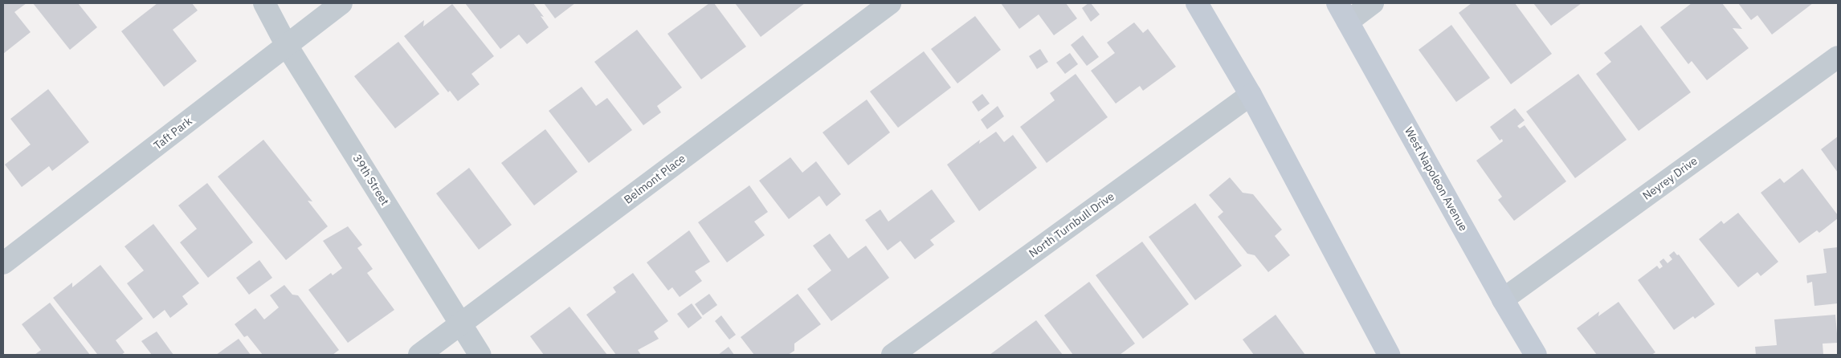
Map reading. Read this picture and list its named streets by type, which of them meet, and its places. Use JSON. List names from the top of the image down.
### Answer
{
  "streets": {
    "main road": ["West Napoleon Avenue"],
    "street": [
      "Taft Park",
      "Neyrey Drive",
      "Belmont Place",
      "39th Street",
      "North Turnbull Drive"
    ]
  },
  "crossings": [
    ["Taft Park", "39th Street"],
    ["Neyrey Drive", "West Napoleon Avenue"],
    ["Belmont Place", "39th Street"]
  ]
}
